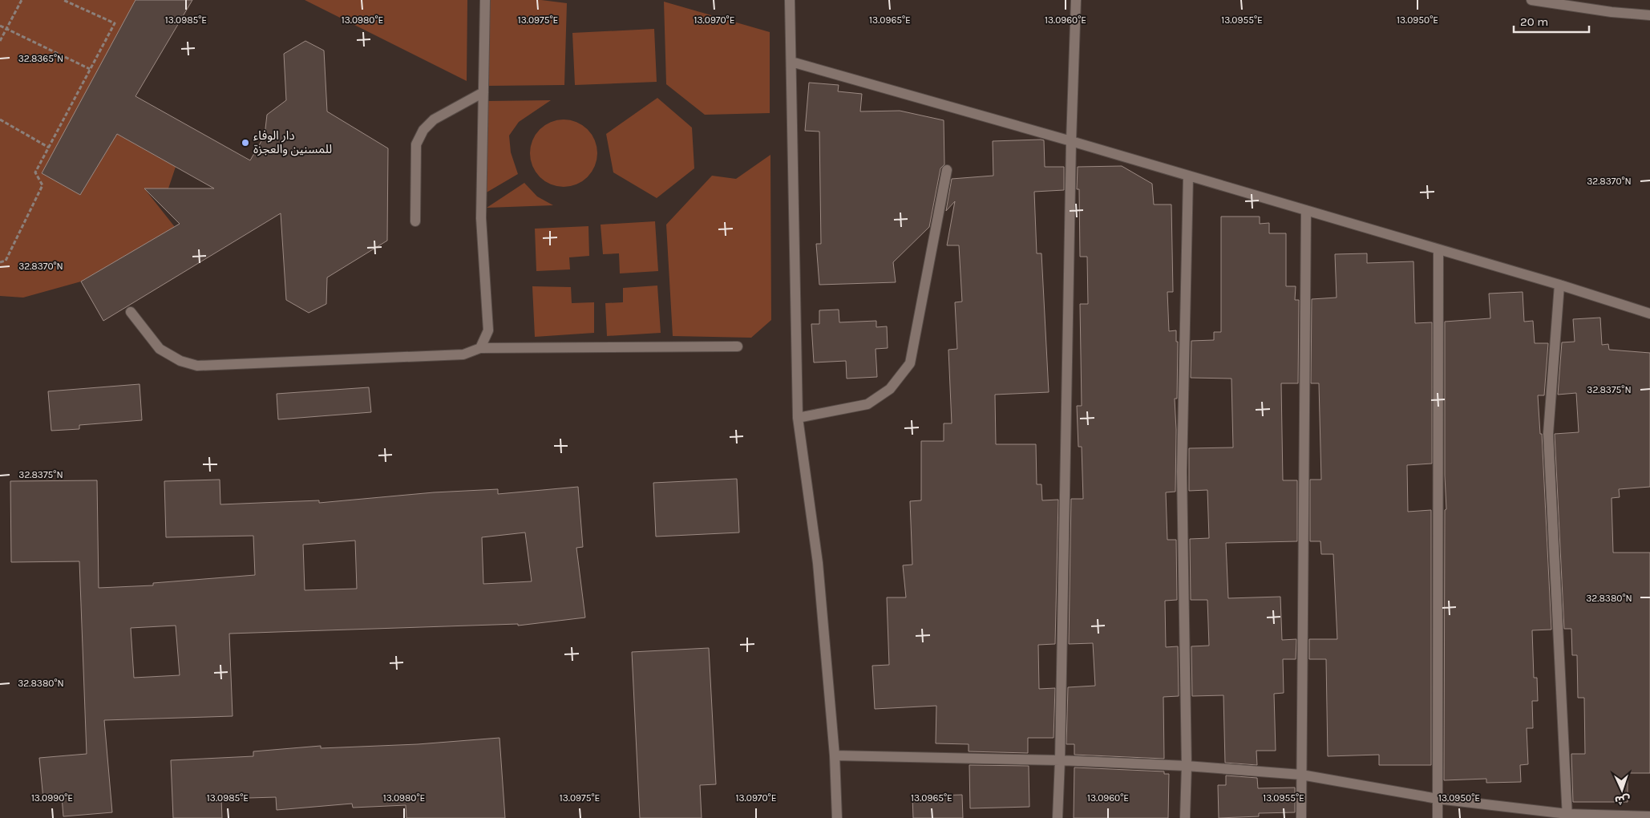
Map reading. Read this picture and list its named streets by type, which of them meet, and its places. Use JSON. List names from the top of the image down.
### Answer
{
  "places": ["دار الوفاء للمسنين والعجزة"],
  "scale_bar": "20 m",
  "north": "bottom",
  "coordinates": [
    "13.0985°E",
    "13.0980°E",
    "13.0975°E",
    "13.0970°E",
    "13.0965°E",
    "13.0960°E",
    "13.0955°E",
    "13.0950°E",
    "32.8365°N",
    "32.8370°N",
    "32.8375°N",
    "32.8380°N",
    "13.0990°E"
  ]
}
